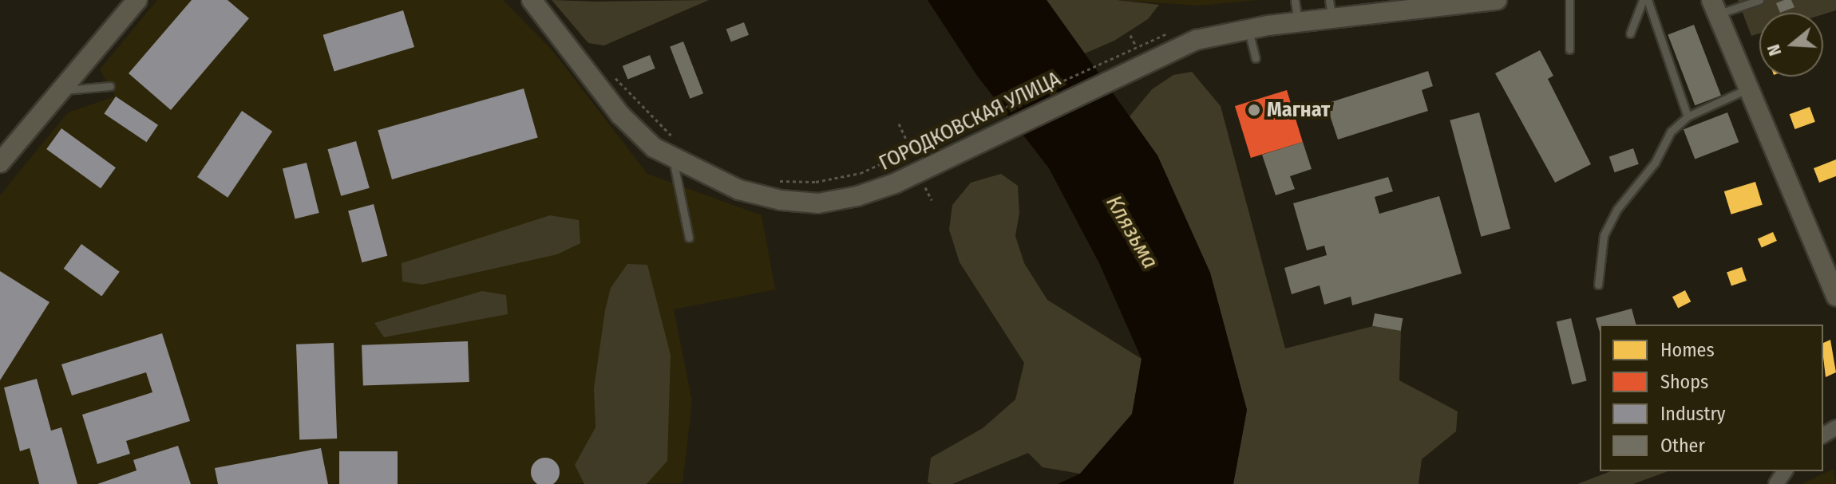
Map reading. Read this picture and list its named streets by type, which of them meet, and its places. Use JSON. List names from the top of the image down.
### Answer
{
  "streets": {
    "main road": ["ГОРОДКОВСКАЯ УЛИЦА"]
  },
  "water": ["Клязьма"],
  "places": ["Магнат"],
  "legend": [
    "Homes",
    "Shops",
    "Industry",
    "Other"
  ],
  "north": "left"
}
